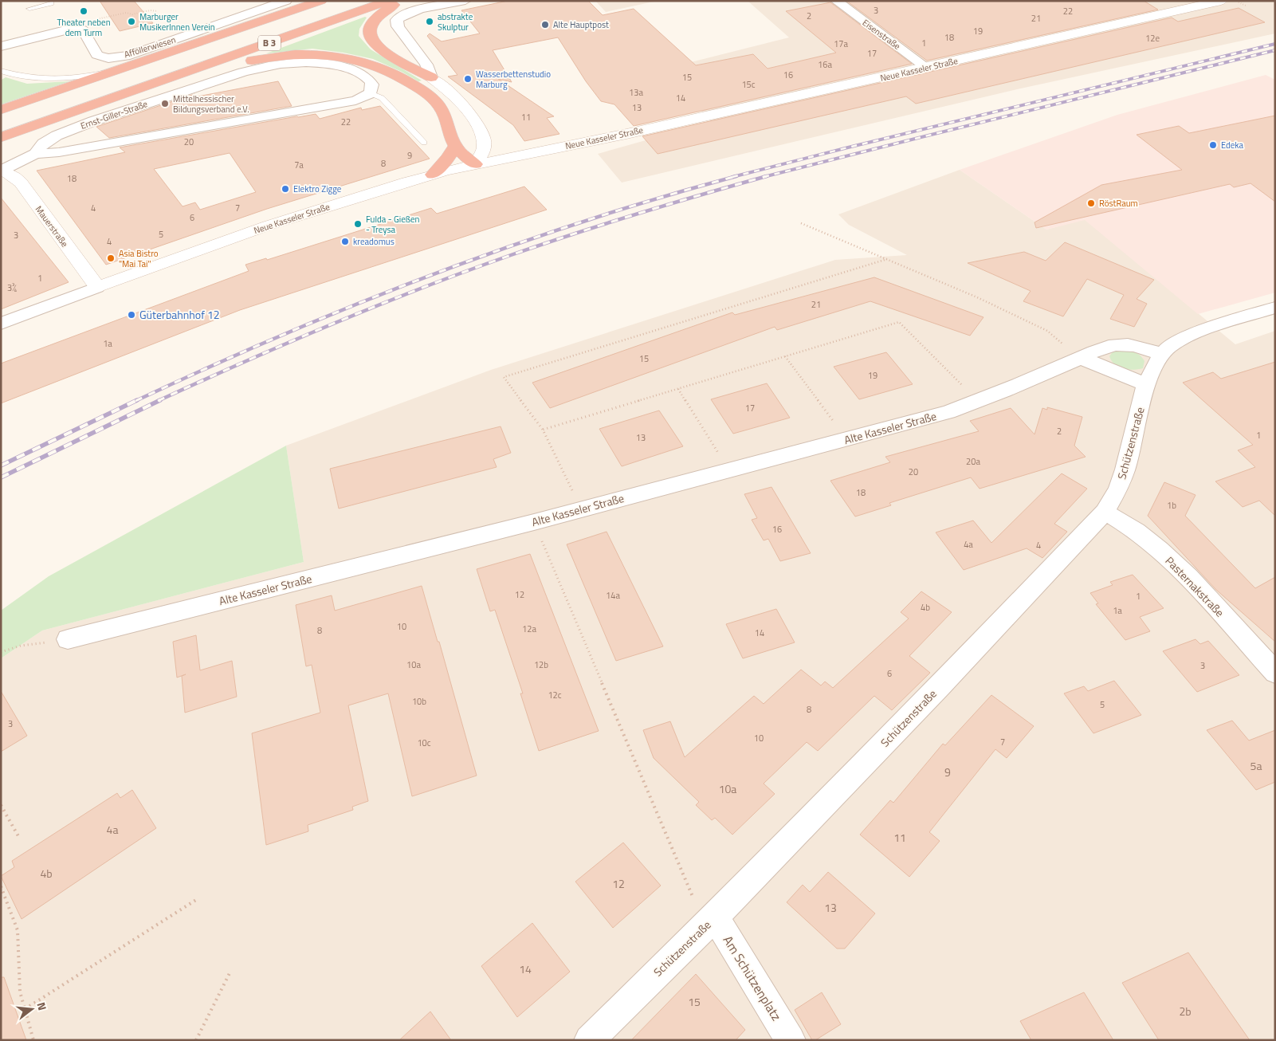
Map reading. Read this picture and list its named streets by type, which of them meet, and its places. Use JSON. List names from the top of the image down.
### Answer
{
  "streets": {
    "highway": ["B 3"],
    "main road": ["Neue Kasseler Straße", "Mauerstraße"],
    "street": [
      "Eisenstraße",
      "Afföllerwiesen",
      "Ernst-Giller-Straße",
      "Alte Kasseler Straße",
      "Schützenstraße",
      "Pasternakstraße",
      "Am Schützenplatz"
    ]
  },
  "crossings": [
    ["Eisenstraße", "Neue Kasseler Straße"],
    ["Neue Kasseler Straße", "Mauerstraße"],
    ["Ernst-Giller-Straße", "Mauerstraße"],
    ["Alte Kasseler Straße", "Schützenstraße"],
    ["Schützenstraße", "Pasternakstraße"],
    ["Schützenstraße", "Am Schützenplatz"]
  ],
  "places": [
    "Theater neben dem Turm",
    "Marburger MusikerInnen Verein",
    "abstrakte Skulptur",
    "Alte Hauptpost",
    "Wasserbettenstudio Marburg",
    "Mittelhessischer Bildungsverband e.V.",
    "Edeka",
    "Elektro Zigge",
    "RöstRaum",
    "Fulda - Gießen - Treysa",
    "kreadomus",
    "Asia Bistro \"Mai Tai\"",
    "Güterbahnhof 12"
  ],
  "house_numbers": [
    "3",
    "22",
    "2",
    "21",
    "19",
    "18",
    "12e",
    "1",
    "17a",
    "17",
    "16a",
    "16",
    "15",
    "15c",
    "13a",
    "14",
    "13",
    "11",
    "22",
    "20",
    "9",
    "8",
    "7a",
    "18",
    "4",
    "7",
    "6",
    "5",
    "3",
    "4",
    "1",
    "3¾",
    "21",
    "1a",
    "15",
    "19",
    "17",
    "2",
    "1",
    "13",
    "20a",
    "20",
    "18",
    "1b",
    "16",
    "4a",
    "4",
    "12",
    "14a",
    "1",
    "4b",
    "1a",
    "10",
    "12a",
    "8",
    "14",
    "10a",
    "12b",
    "3",
    "6",
    "12c",
    "10b",
    "5",
    "8",
    "3",
    "10",
    "7",
    "10c",
    "5a",
    "9",
    "10a",
    "4a",
    "11",
    "4b",
    "12",
    "13",
    "14",
    "15",
    "2b"
  ],
  "north": "right"
}
